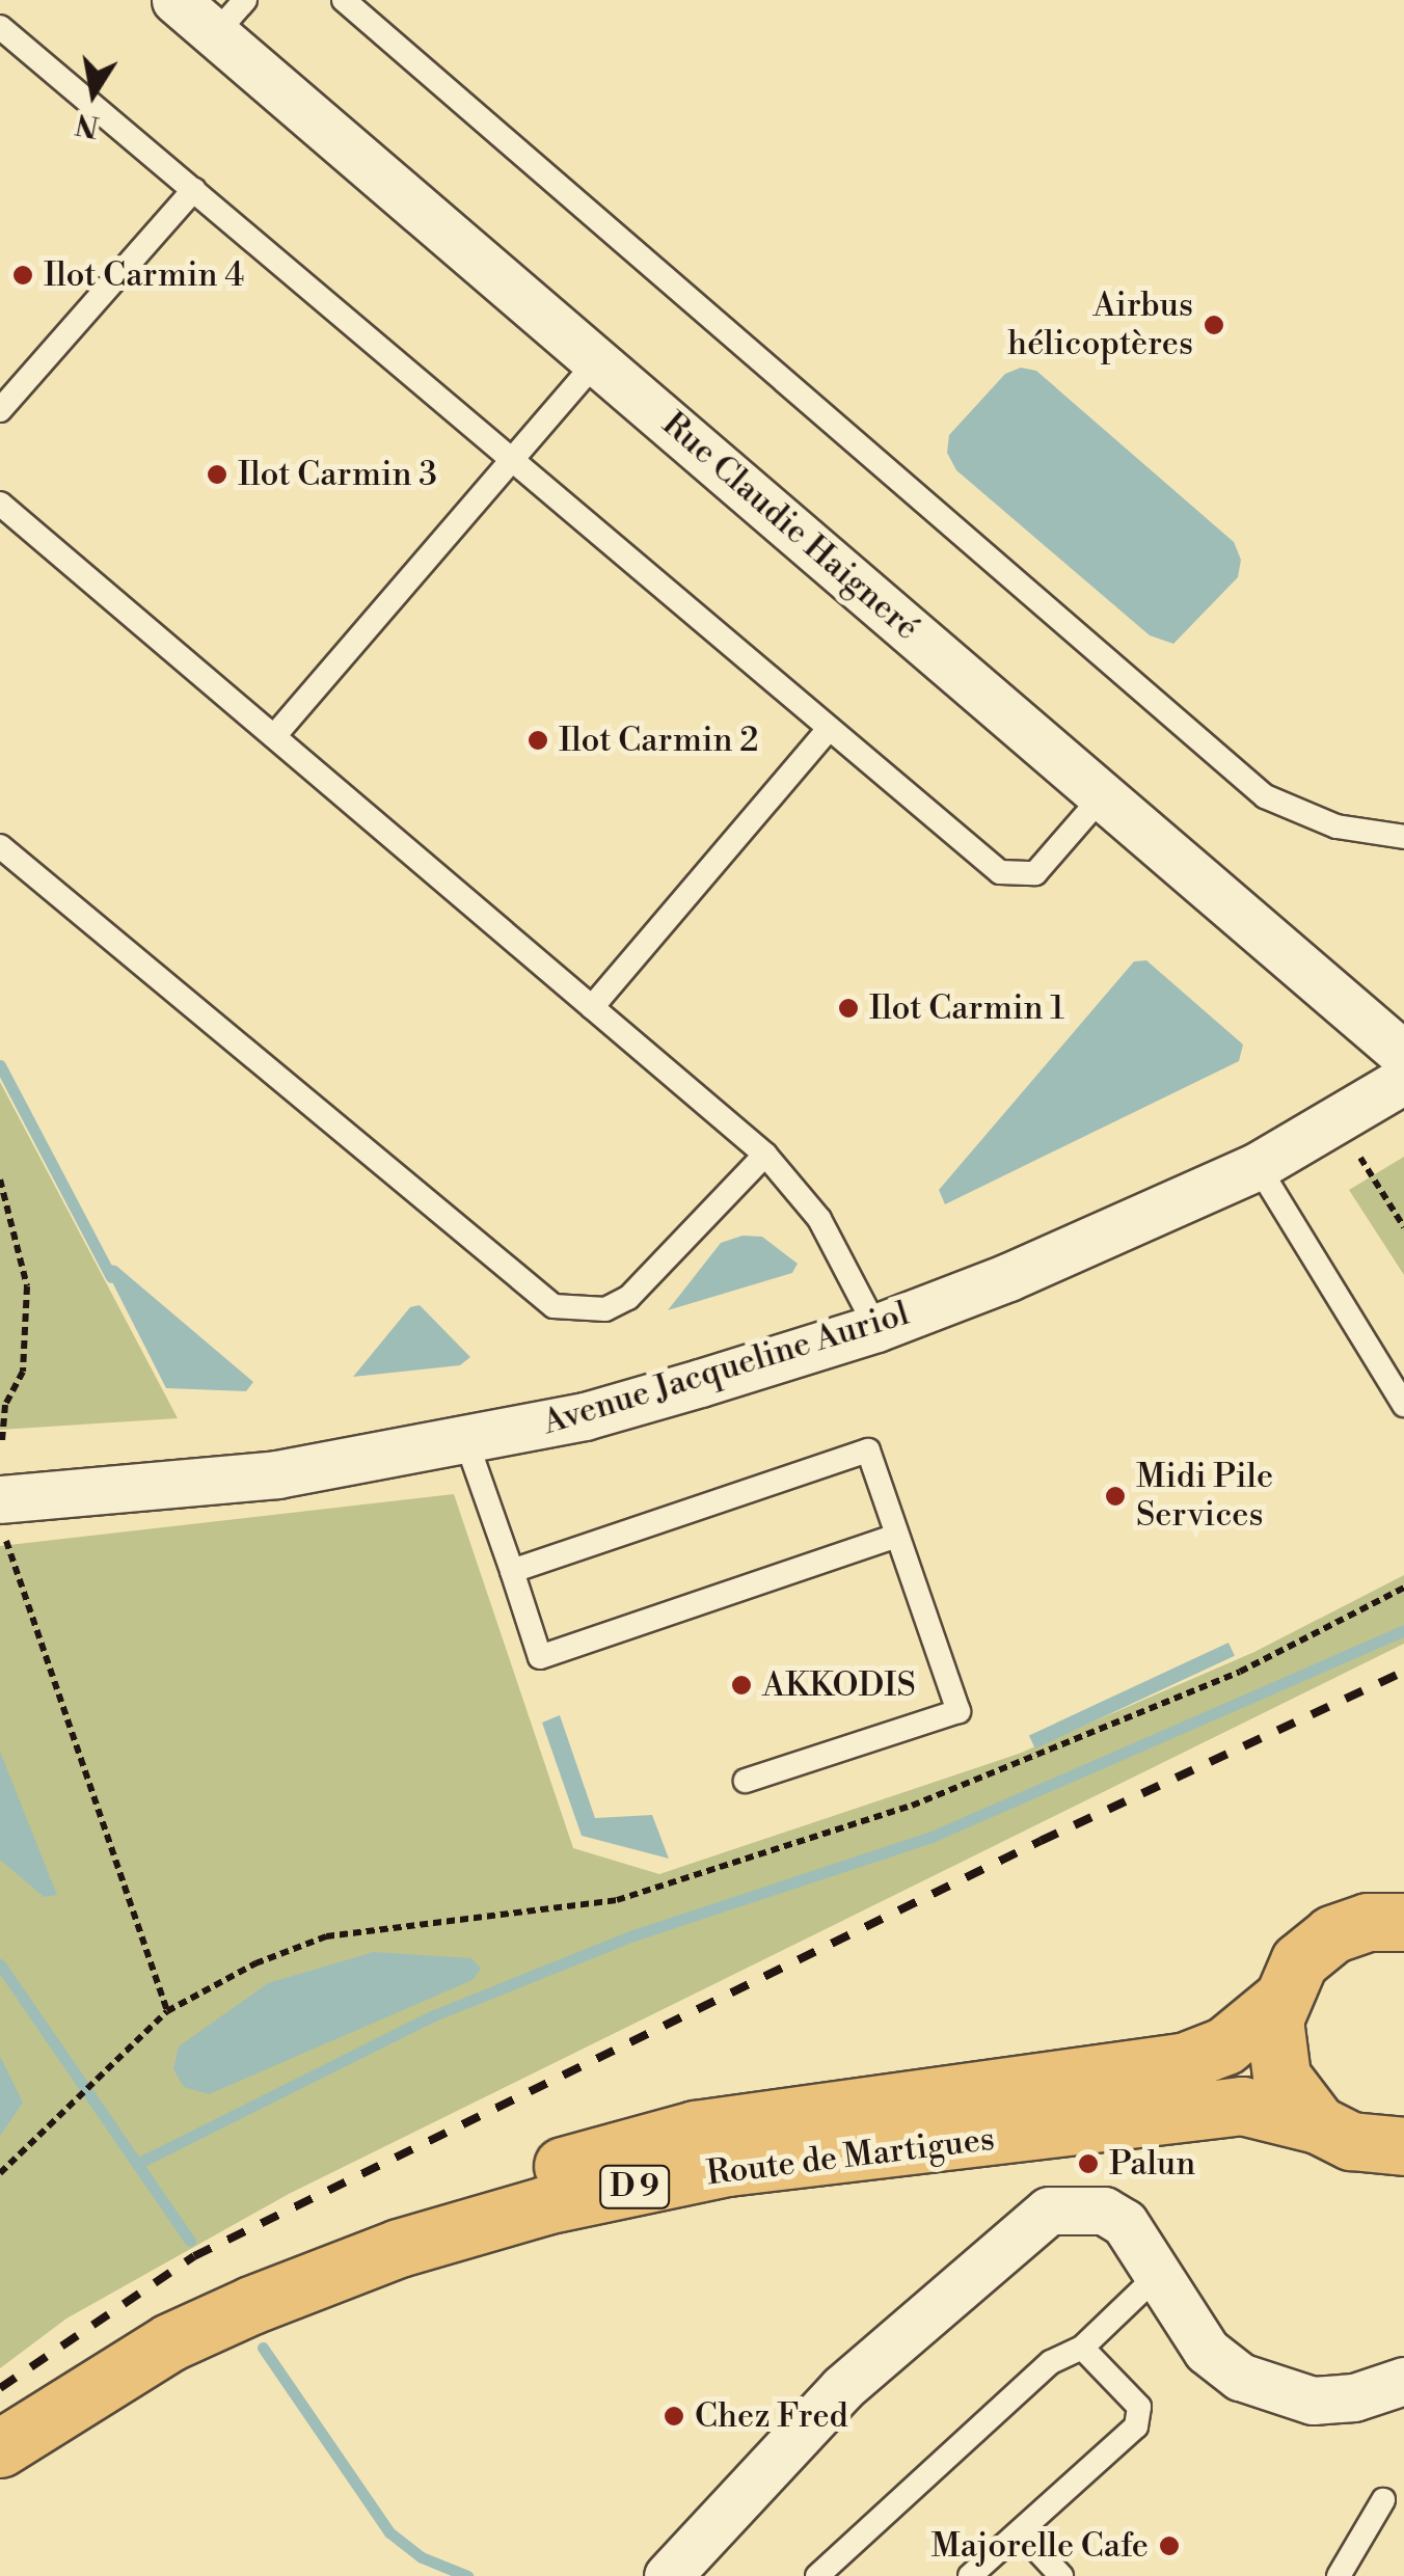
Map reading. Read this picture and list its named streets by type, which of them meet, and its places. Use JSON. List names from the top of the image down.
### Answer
{
  "streets": {
    "main road": ["Route de Martigues", "D 9"],
    "street": ["Rue Claudie Haigneré", "Avenue Jacqueline Auriol"]
  },
  "places": [
    "Ilot Carmin 4",
    "Airbus hélicoptères",
    "Ilot Carmin 3",
    "Ilot Carmin 2",
    "Ilot Carmin 1",
    "Midi Pile Services",
    "AKKODIS",
    "Palun",
    "Chez Fred",
    "Majorelle Cafe"
  ],
  "north": "bottom"
}
